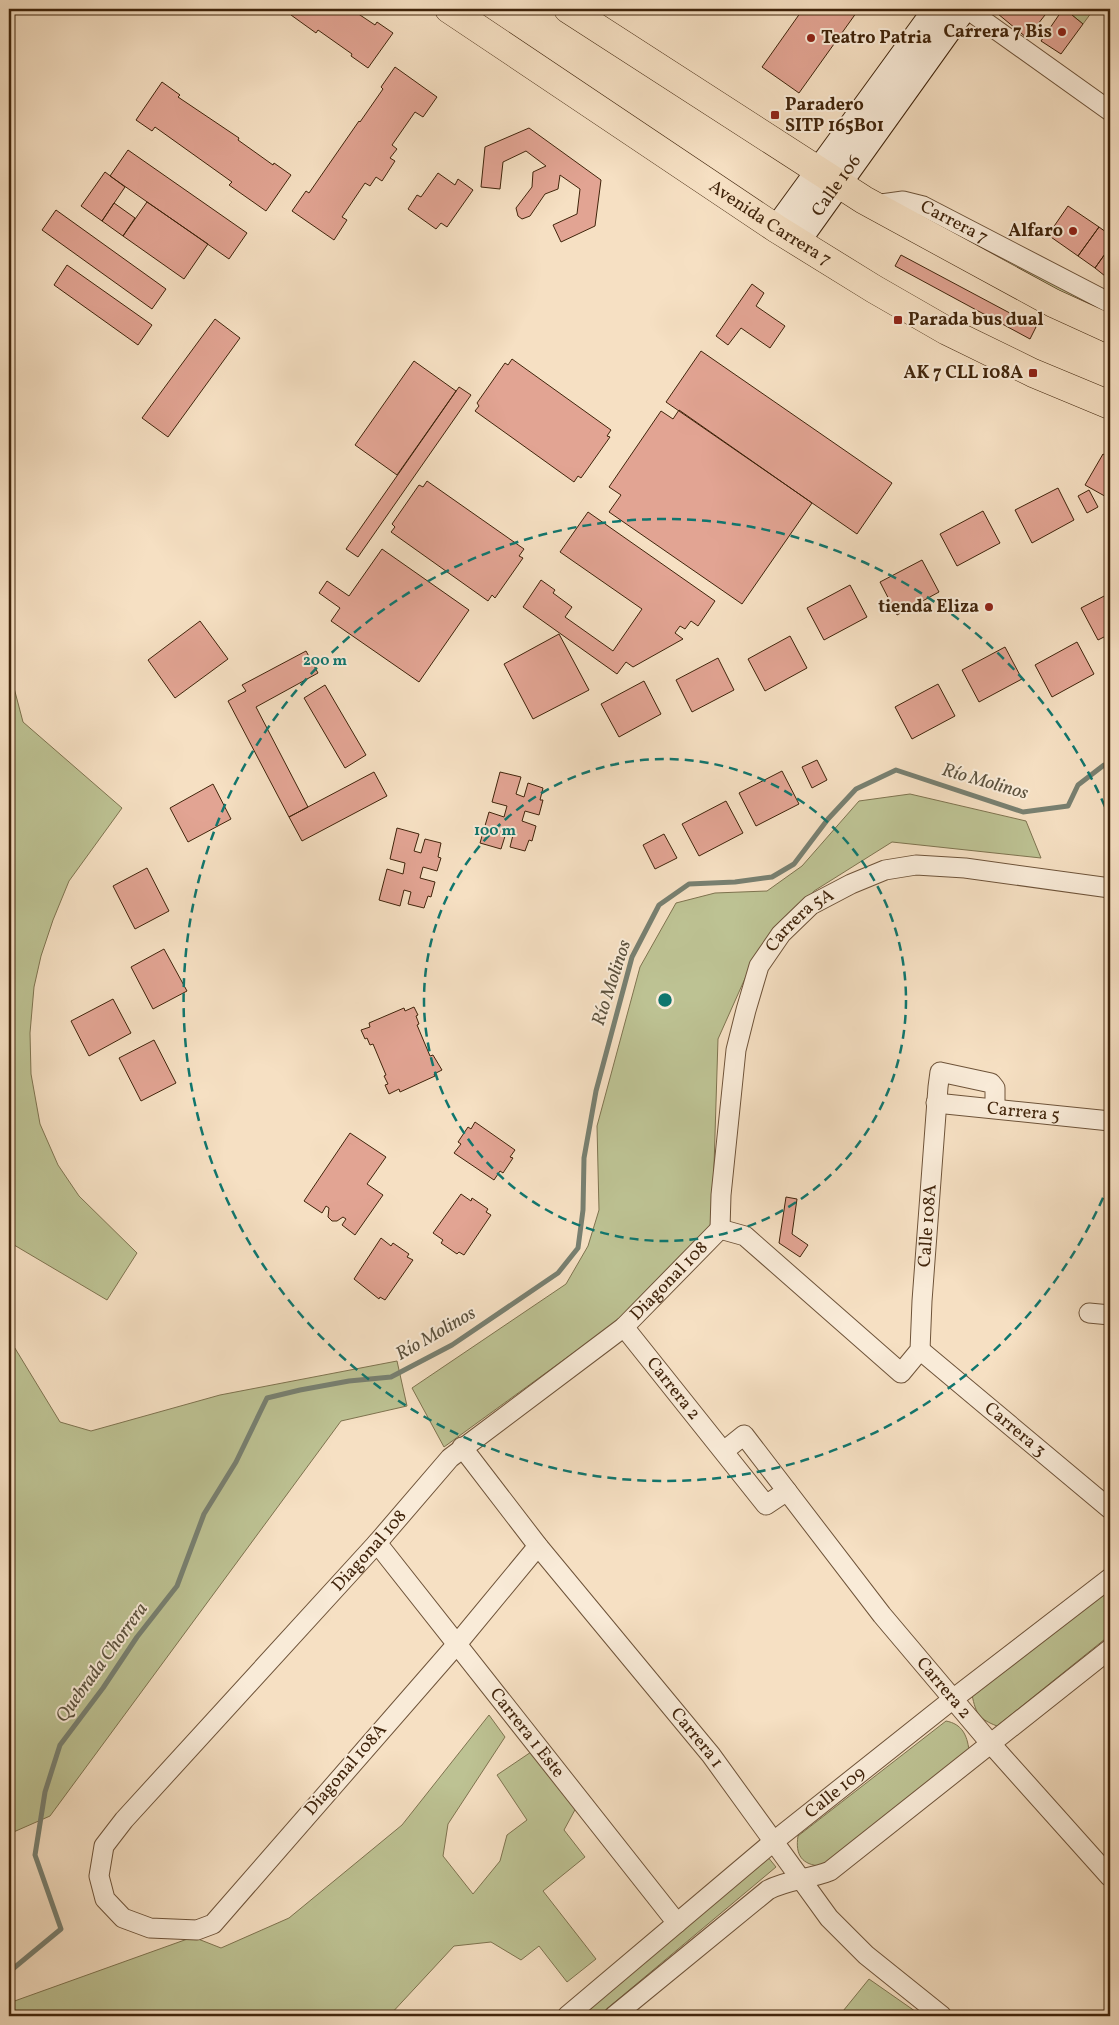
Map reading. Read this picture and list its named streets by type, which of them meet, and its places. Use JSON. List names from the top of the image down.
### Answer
{
  "streets": {
    "main road": ["Calle 106", "Avenida Carrera 7"],
    "street": [
      "Carrera 7",
      "Carrera 5A",
      "Carrera 5",
      "Calle 108A",
      "Diagonal 108",
      "Carrera 2",
      "Carrera 3",
      "Carrera 1 Este",
      "Carrera 1",
      "Diagonal 108A",
      "Calle 109"
    ]
  },
  "crossings": [
    ["Calle 106", "Avenida Carrera 7"],
    ["Carrera 5A", "Diagonal 108"],
    ["Carrera 5", "Calle 108A"],
    ["Calle 108A", "Carrera 3"],
    ["Diagonal 108", "Carrera 2"],
    ["Diagonal 108", "Carrera 1 Este"],
    ["Diagonal 108", "Carrera 1"],
    ["Diagonal 108", "Diagonal 108A"],
    ["Carrera 2", "Calle 109"],
    ["Carrera 1 Este", "Diagonal 108A"],
    ["Carrera 1 Este", "Calle 109"],
    ["Carrera 1", "Diagonal 108A"],
    ["Carrera 1", "Calle 109"]
  ],
  "water": ["Río Molinos", "Quebrada Chorrera"],
  "places": {
    "other": [
      "Carrera 7 Bis",
      "Teatro Patria",
      "Alfaro",
      "tienda Eliza"
    ],
    "transit": ["Paradero SITP 165B01", "Parada bus dual", "AK 7 CLL 108A"]
  },
  "rings": ["200 m", "100 m"]
}
